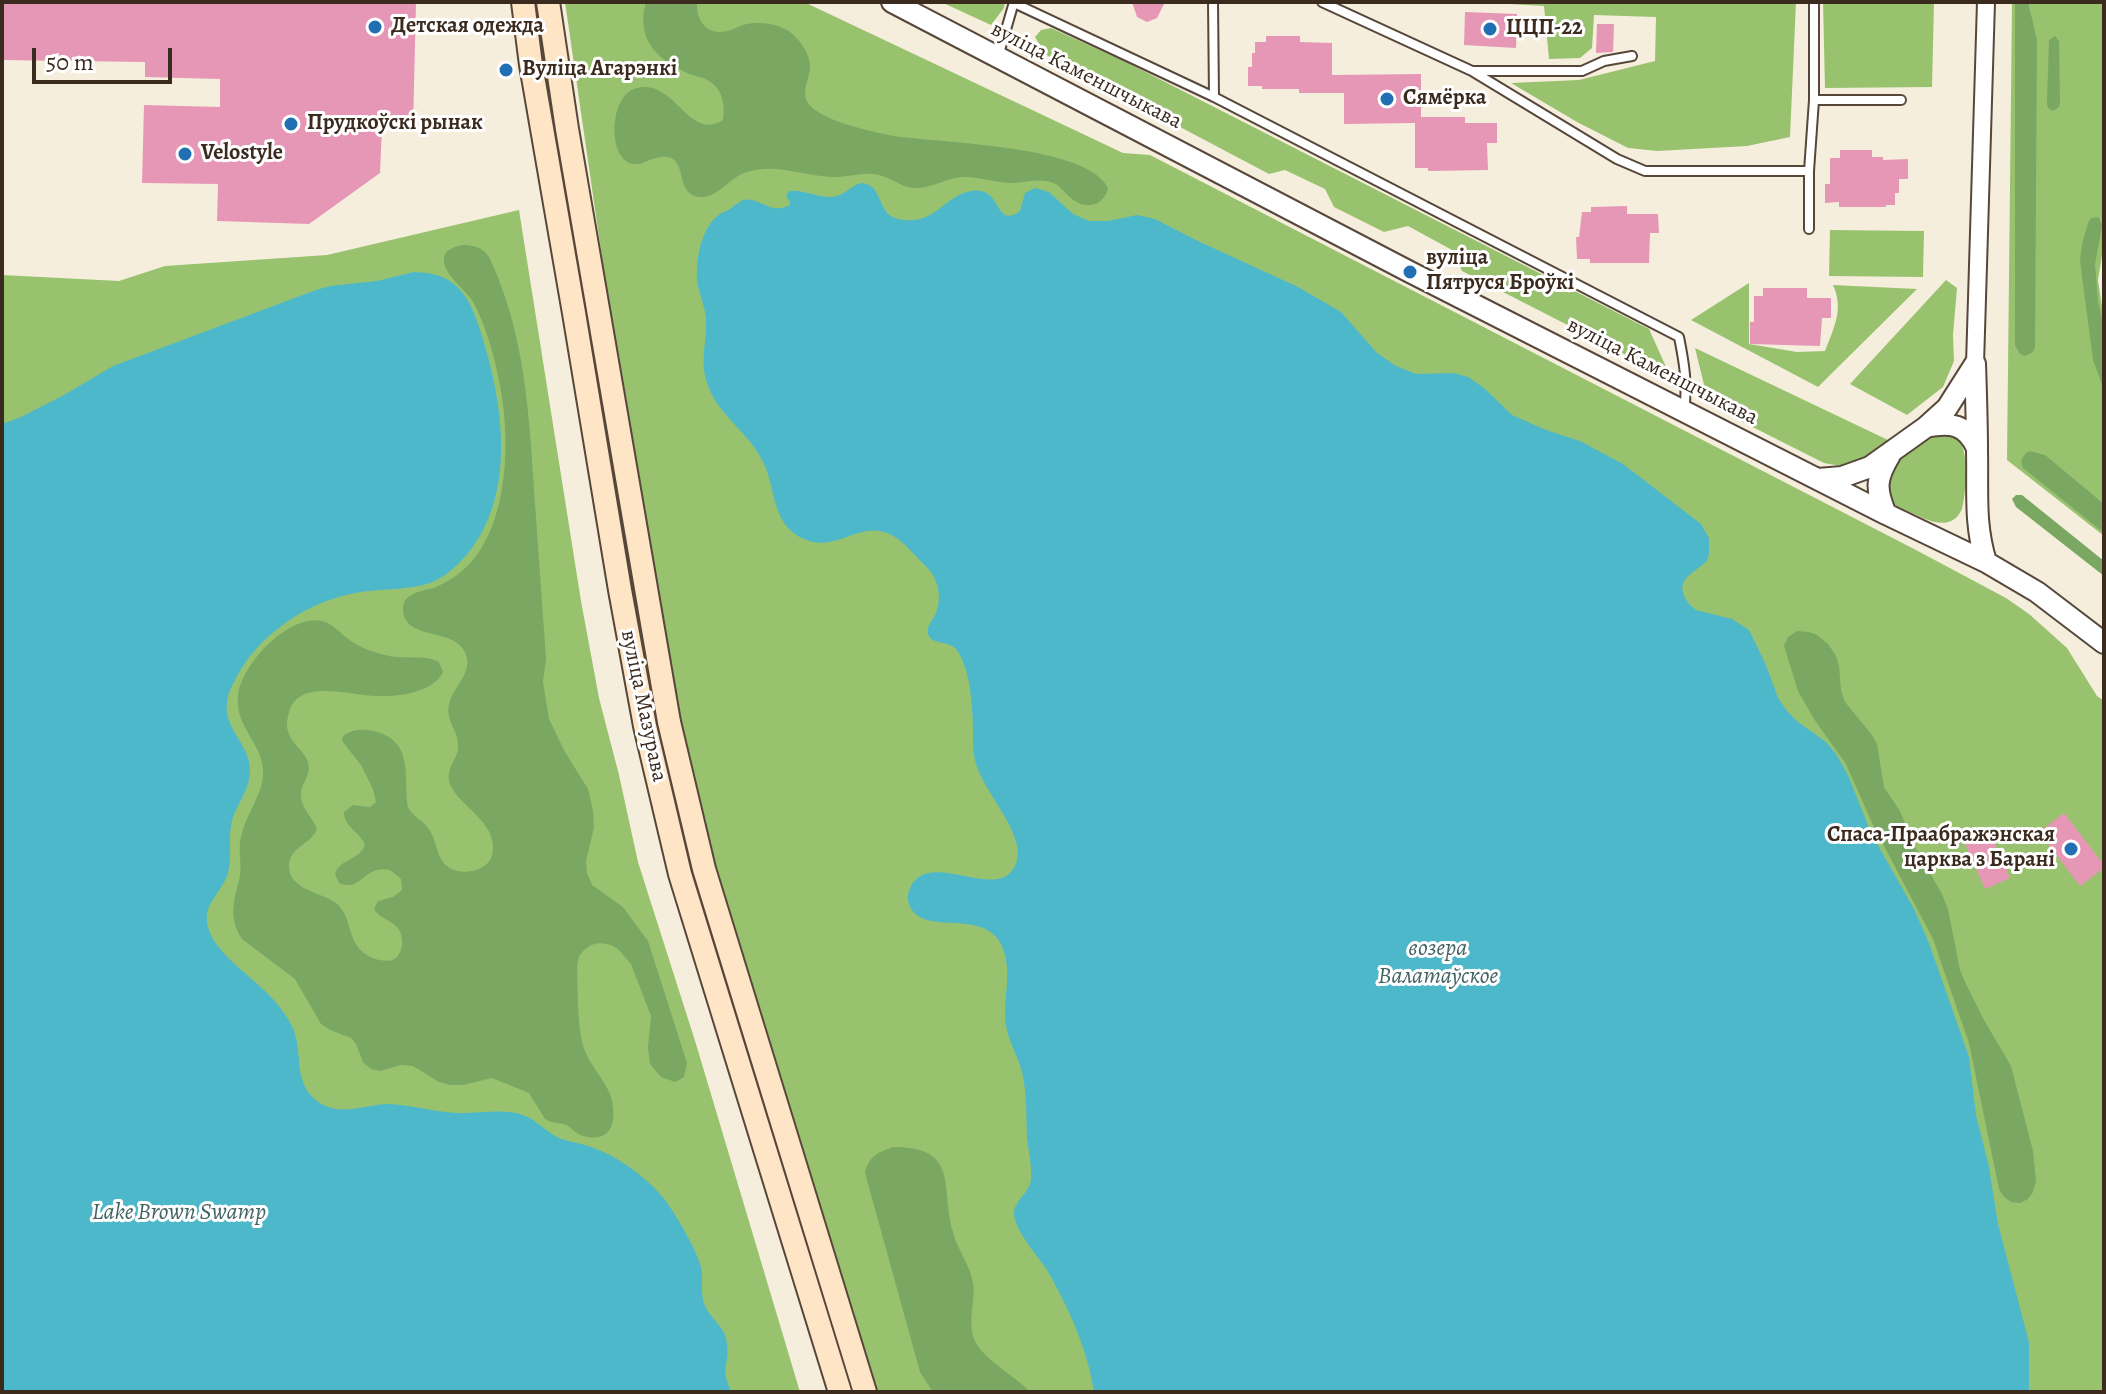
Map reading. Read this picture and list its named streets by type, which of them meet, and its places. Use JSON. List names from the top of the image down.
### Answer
{
  "streets": {
    "main road": ["вуліца Мазурава"],
    "street": ["вуліца Каменшчыкава"]
  },
  "water": ["возера Валатаўское", "Lake Brown Swamp"],
  "places": [
    "Детская одежда",
    "ЦЦП-22",
    "Вуліца Агарэнкі",
    "Сямёрка",
    "Прудкоўскі рынак",
    "Velostyle",
    "вуліца Пятруся Броўкі",
    "Спаса-Праабражэнская царква з Барані"
  ],
  "scale_bar": "50 m"
}
